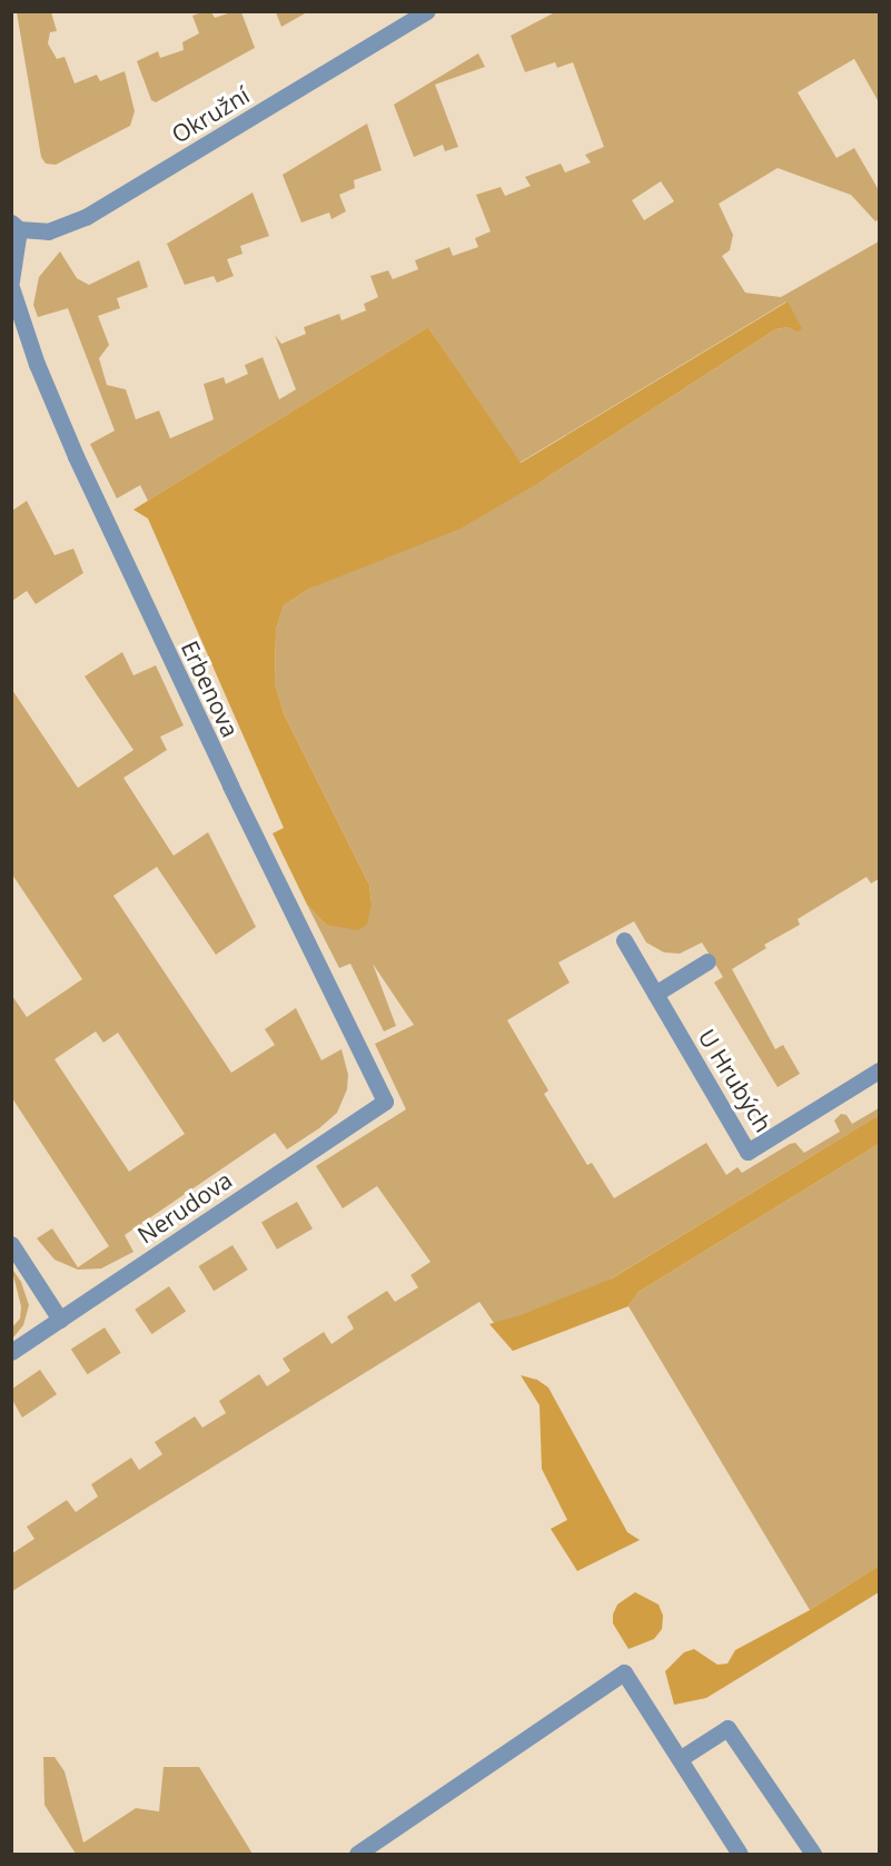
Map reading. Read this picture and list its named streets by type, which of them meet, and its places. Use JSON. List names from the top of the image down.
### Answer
{
  "streets": {
    "street": [
      "Okružní",
      "Erbenova",
      "U Hrubých",
      "Nerudova"
    ]
  },
  "crossings": [
    ["Erbenova", "Nerudova"]
  ]
}
